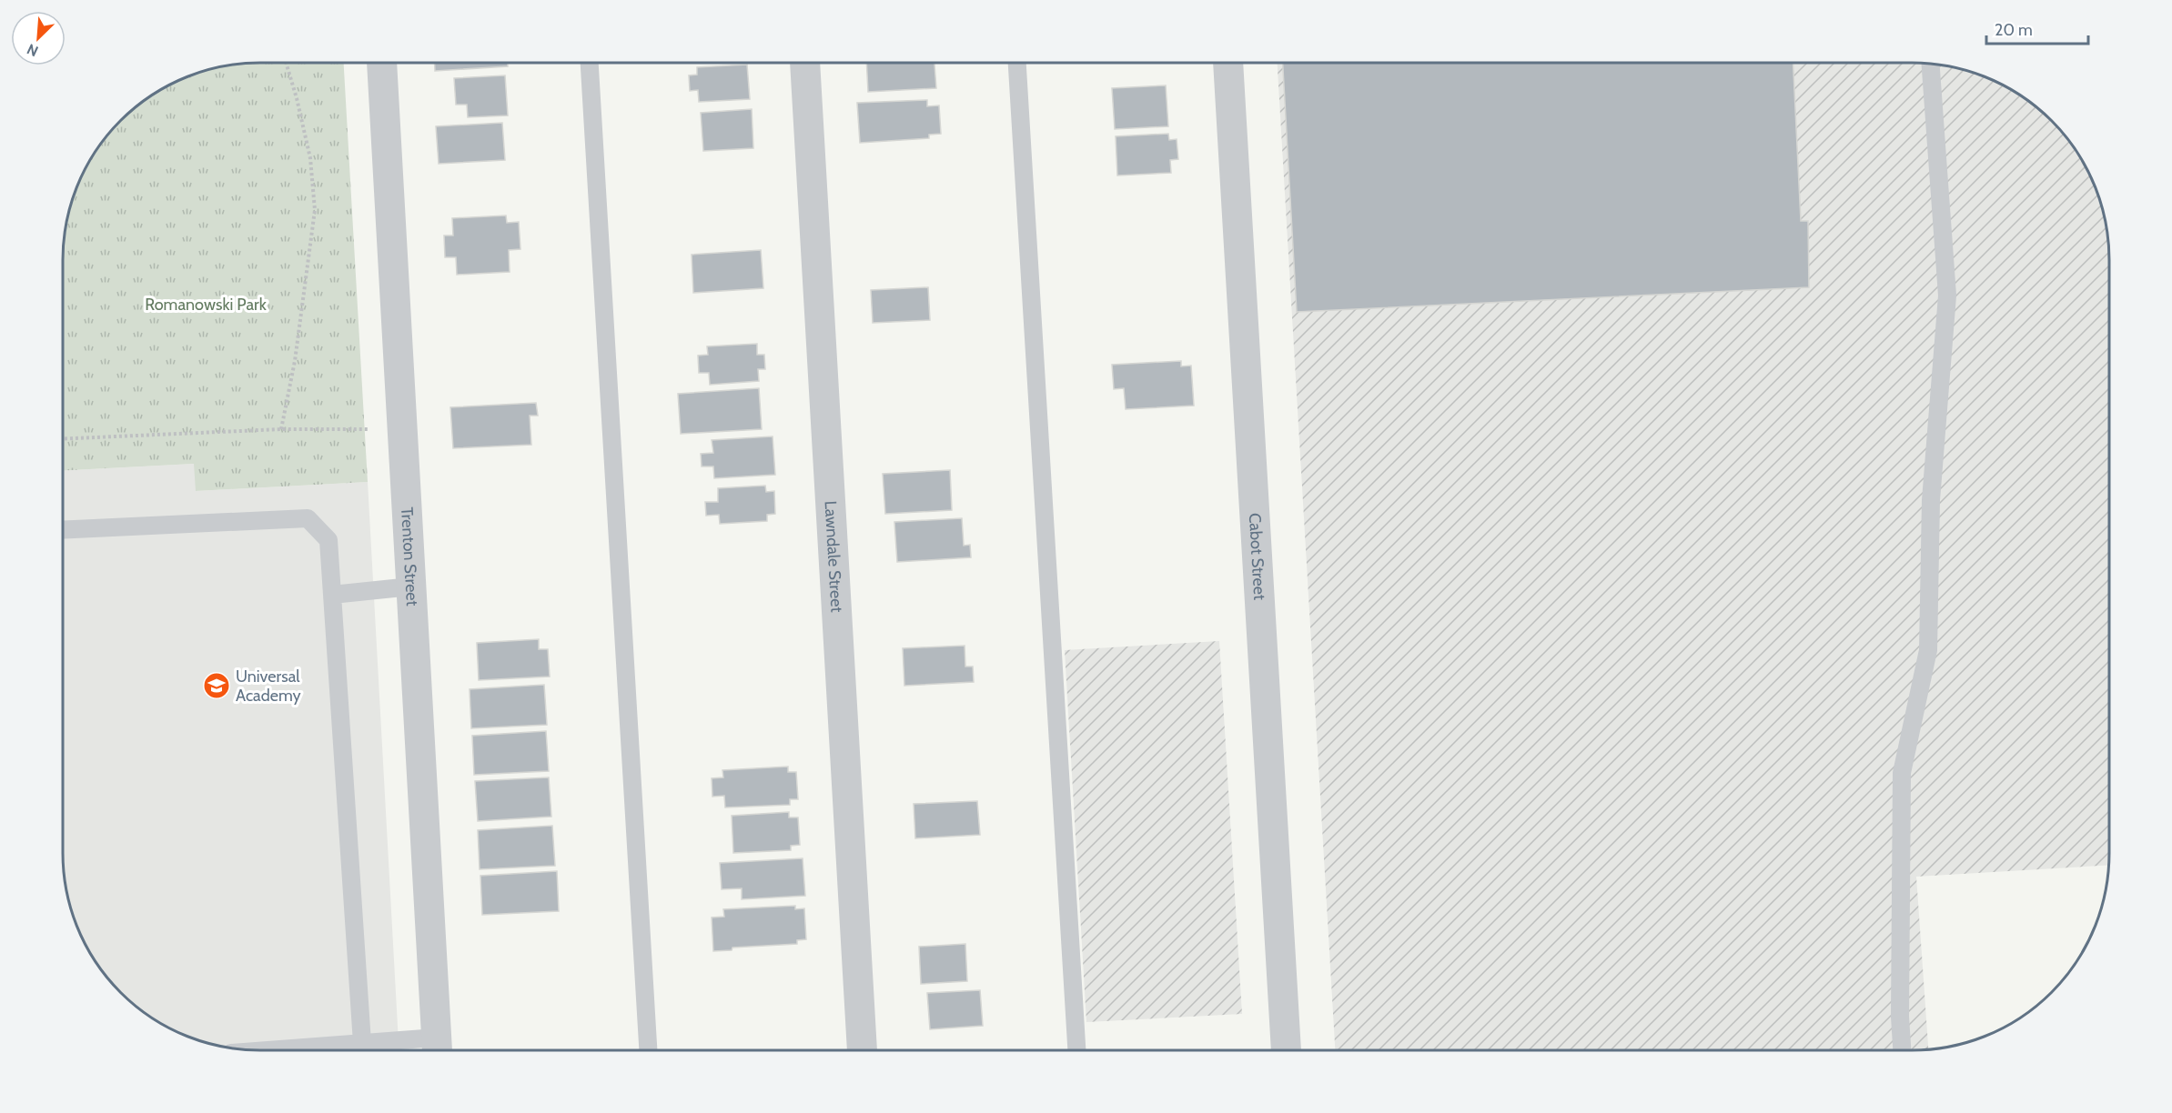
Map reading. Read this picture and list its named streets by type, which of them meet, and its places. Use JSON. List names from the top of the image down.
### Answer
{
  "streets": {
    "street": ["Trenton Street", "Lawndale Street", "Cabot Street"]
  },
  "parks": ["Romanowski Park"],
  "places": {
    "school or university": ["Universal Academy"]
  },
  "scale_bar": "20 m",
  "north": "bottom left"
}
